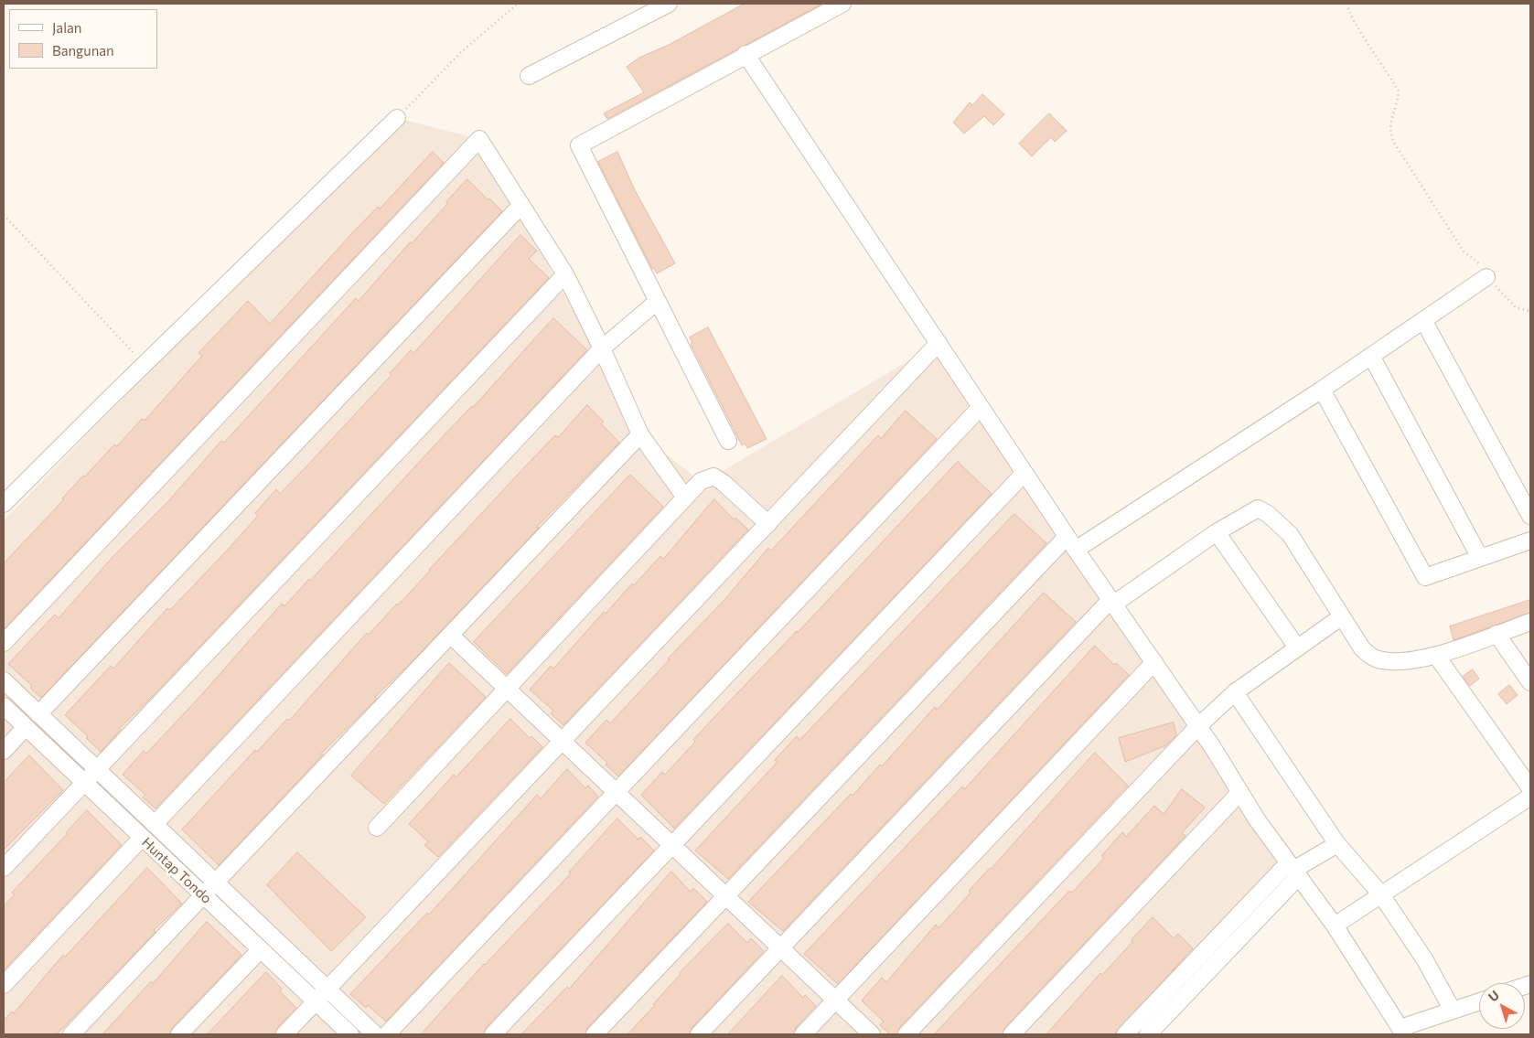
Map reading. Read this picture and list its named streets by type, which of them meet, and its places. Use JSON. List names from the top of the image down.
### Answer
{
  "streets": {
    "street": ["Huntap Tondo"]
  },
  "legend": ["Jalan", "Bangunan"],
  "north": "top left"
}
